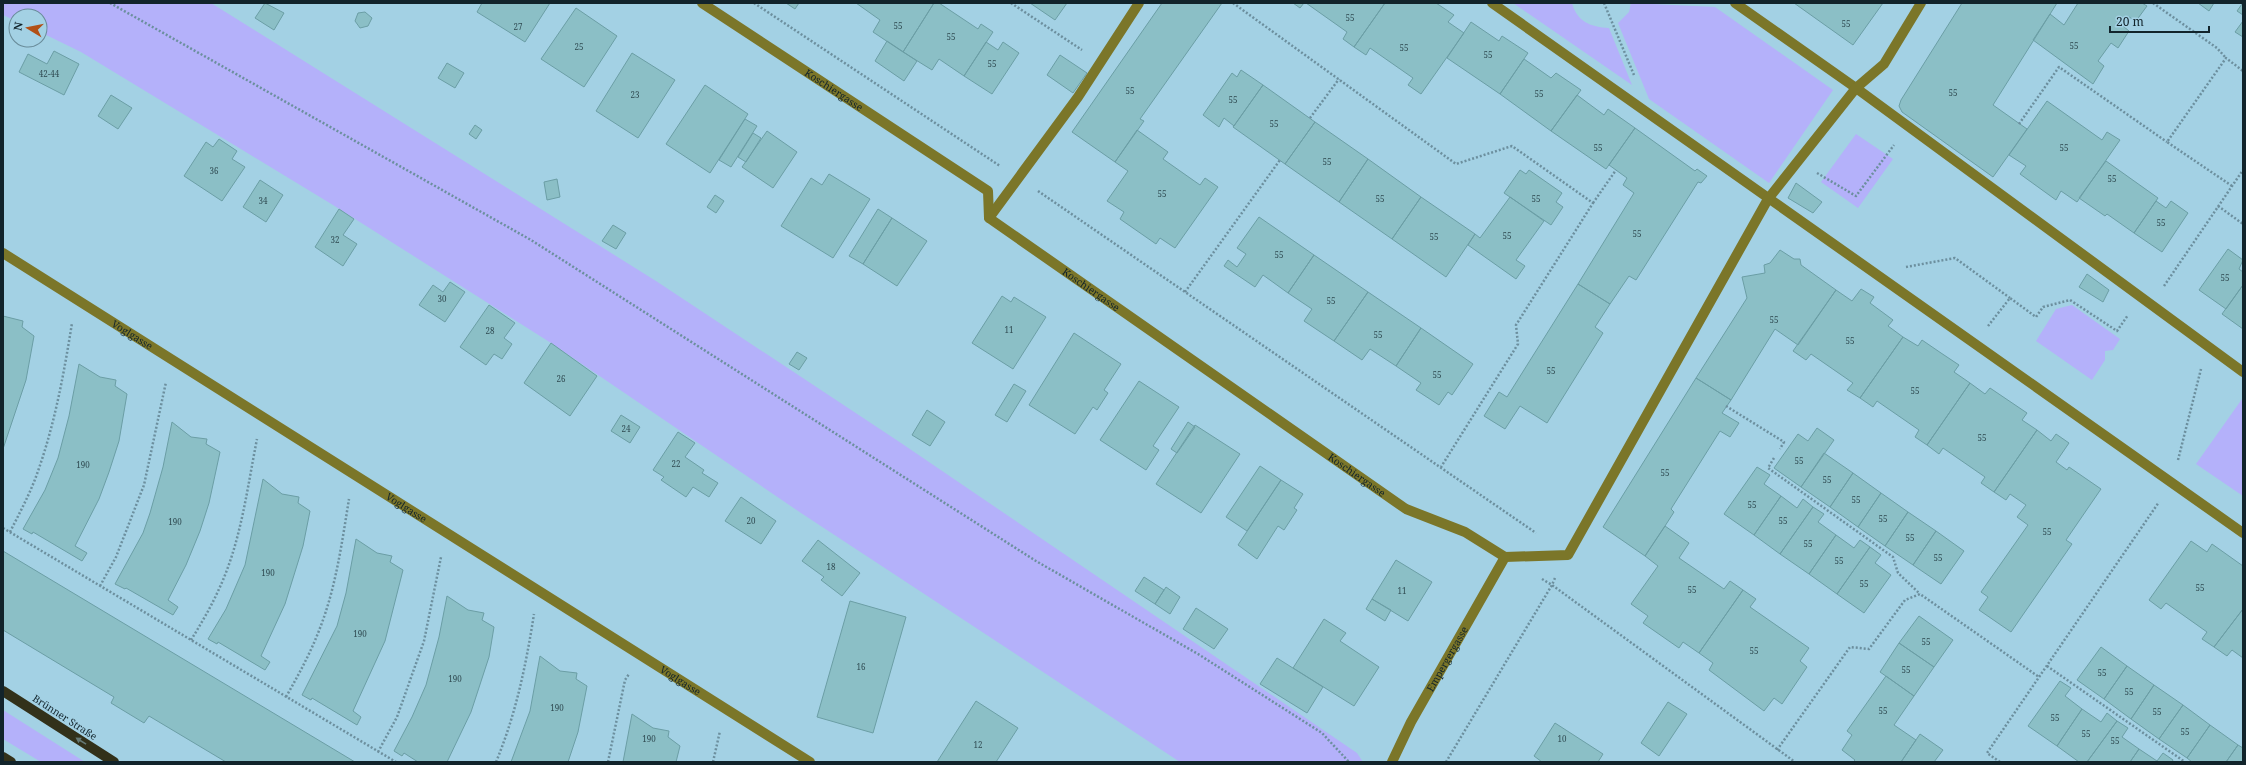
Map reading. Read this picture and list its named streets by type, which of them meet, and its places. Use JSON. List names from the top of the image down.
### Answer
{
  "streets": {
    "main road": ["Brünner Straße"],
    "street": ["Koschiergasse", "Voglgasse", "Empergergasse"]
  },
  "crossings": [
    ["Koschiergasse", "Empergergasse"]
  ],
  "one_way": ["Brünner Straße"],
  "house_numbers": [
    "55",
    "55",
    "55",
    "27",
    "55",
    "55",
    "25",
    "55",
    "55",
    "55",
    "42-44",
    "55",
    "55",
    "55",
    "23",
    "55",
    "55",
    "55",
    "55",
    "55",
    "36",
    "55",
    "55",
    "55",
    "55",
    "34",
    "55",
    "55",
    "55",
    "55",
    "32",
    "55",
    "55",
    "30",
    "55",
    "55",
    "11",
    "28",
    "55",
    "55",
    "55",
    "55",
    "26",
    "55",
    "24",
    "55",
    "55",
    "22",
    "190",
    "55",
    "55",
    "55",
    "55",
    "55",
    "20",
    "55",
    "190",
    "55",
    "55",
    "55",
    "55",
    "55",
    "18",
    "190",
    "55",
    "55",
    "55",
    "11",
    "190",
    "55",
    "55",
    "16",
    "55",
    "55",
    "190",
    "55",
    "190",
    "55",
    "55",
    "55",
    "55",
    "55",
    "190",
    "10",
    "55",
    "12"
  ],
  "scale_bar": "20 m",
  "north": "left"
}
